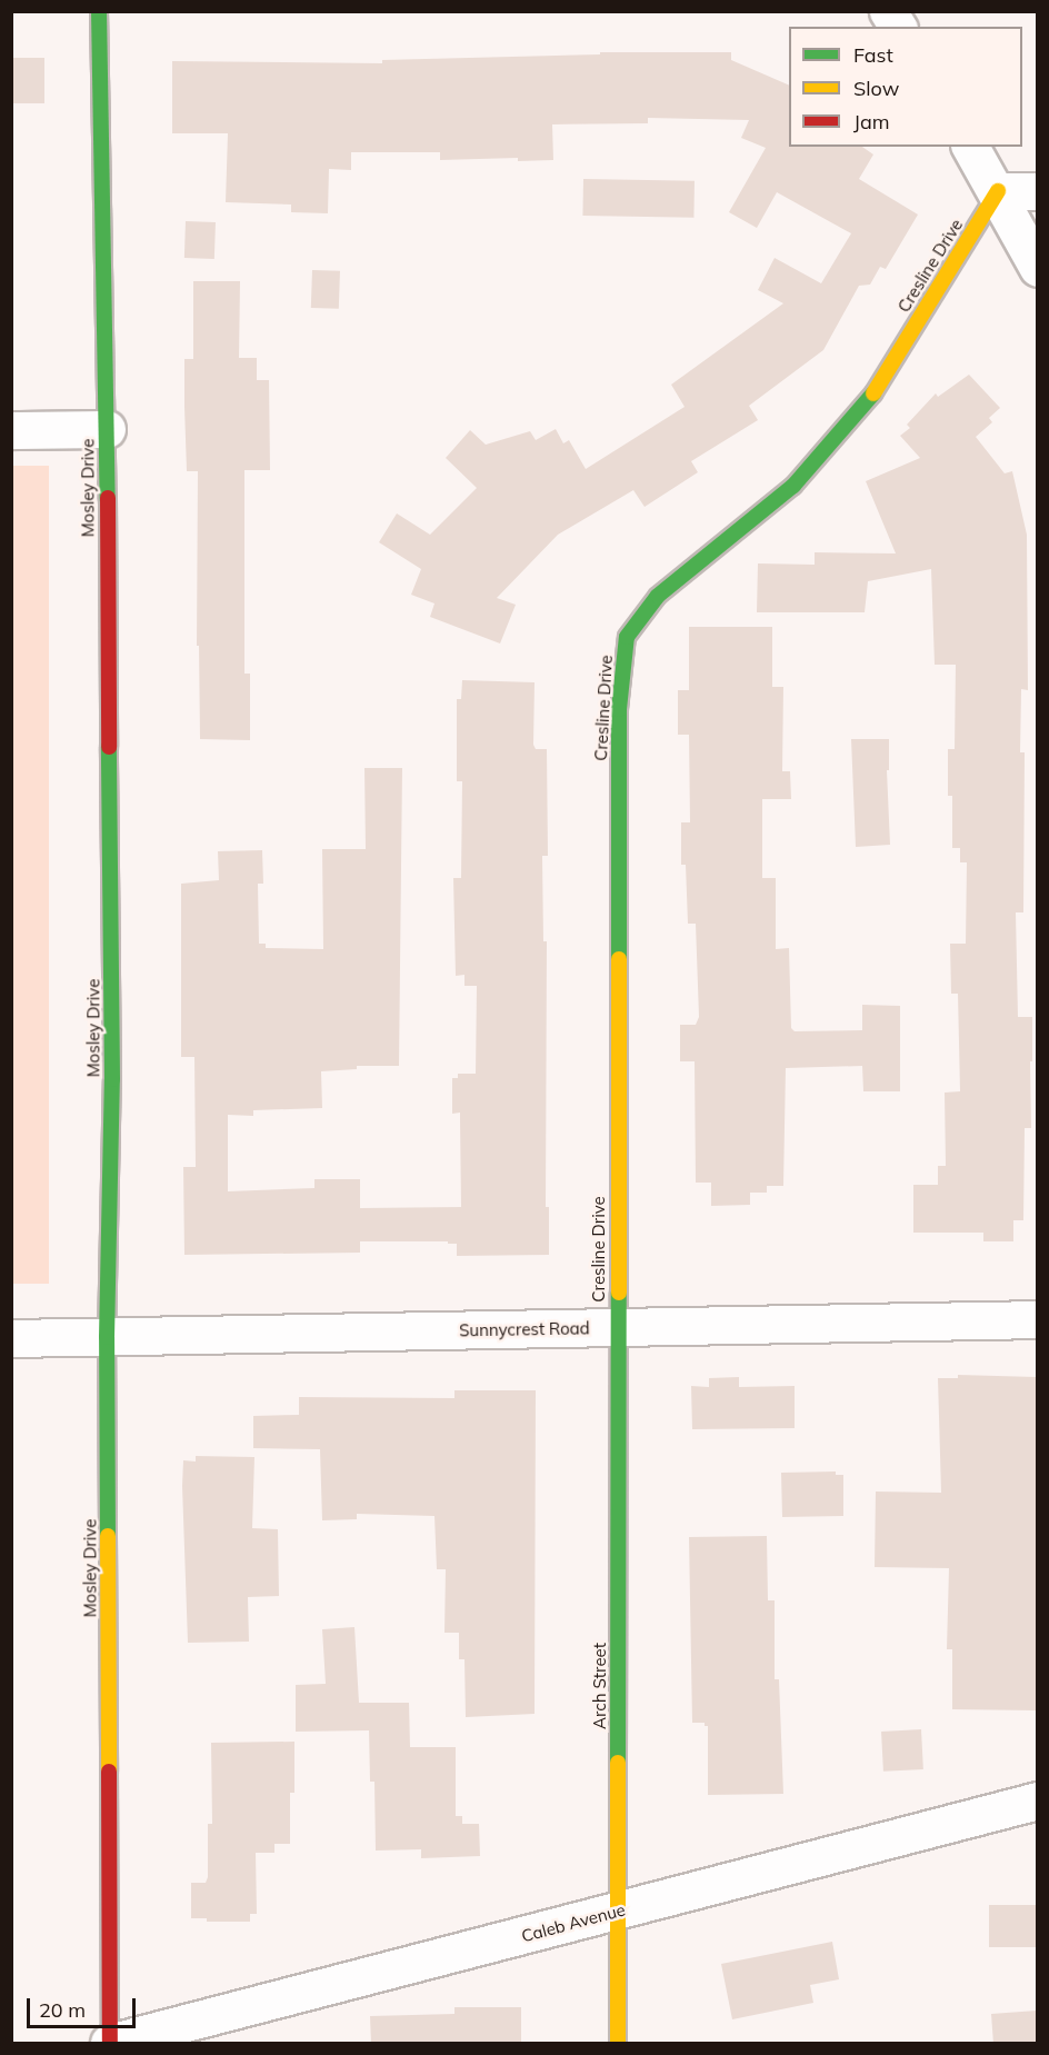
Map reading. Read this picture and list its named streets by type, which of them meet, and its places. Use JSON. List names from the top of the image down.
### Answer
{
  "streets": {
    "street": [
      "Cresline Drive",
      "Mosley Drive",
      "Sunnycrest Road",
      "Arch Street",
      "Caleb Avenue"
    ]
  },
  "crossings": [
    ["Cresline Drive", "Sunnycrest Road"],
    ["Cresline Drive", "Arch Street"],
    ["Mosley Drive", "Sunnycrest Road"],
    ["Mosley Drive", "Caleb Avenue"],
    ["Sunnycrest Road", "Arch Street"],
    ["Arch Street", "Caleb Avenue"]
  ],
  "legend": ["Fast", "Slow", "Jam"],
  "scale_bar": "20 m"
}
